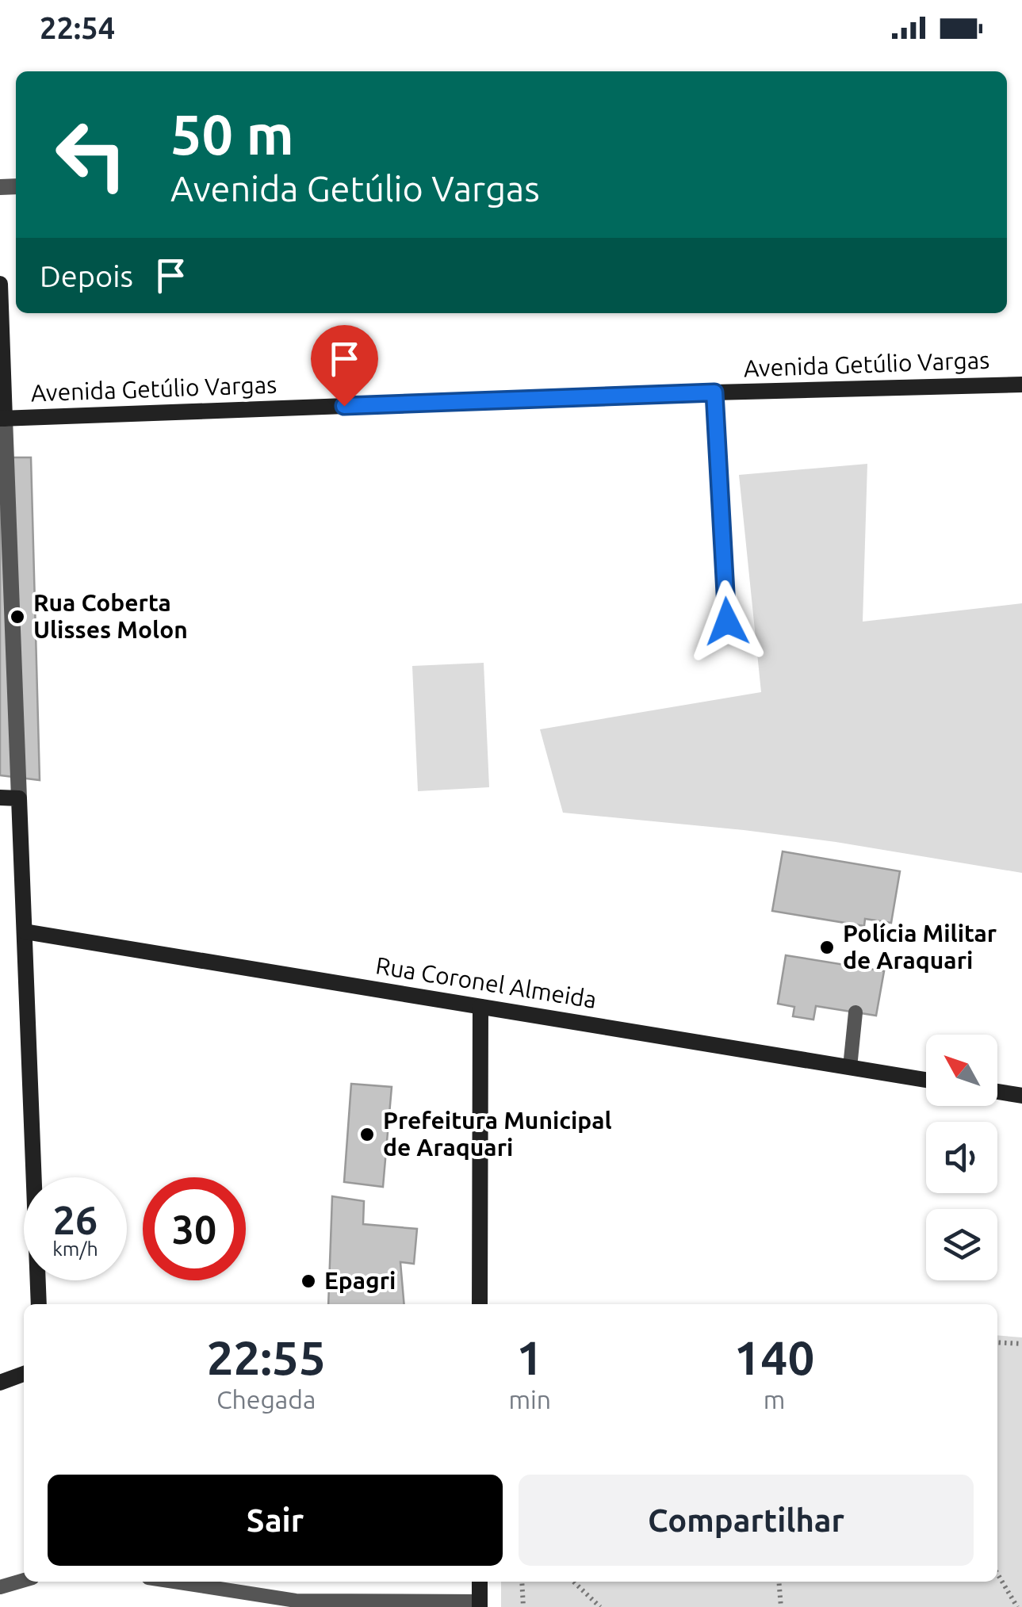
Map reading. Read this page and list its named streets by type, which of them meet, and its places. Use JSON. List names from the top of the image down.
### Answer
{
  "streets": {
    "main road": ["Avenida Getúlio Vargas", "Rua Coronel Almeida"]
  },
  "places": [
    "Rua Coberta Ulisses Molon",
    "Polícia Militar de Araquari",
    "Prefeitura Municipal de Araquari",
    "Epagri"
  ],
  "north": "top left",
  "page": {
    "status": "22:54",
    "turn": ["50 m", "Avenida Getúlio Vargas"],
    "then": "Depois",
    "speed": "26 km/h",
    "limit": "30",
    "eta": [
      "22:55",
      "Chegada",
      "1",
      "min",
      "140",
      "m"
    ],
    "buttons": ["Sair", "Compartilhar"]
  }
}
